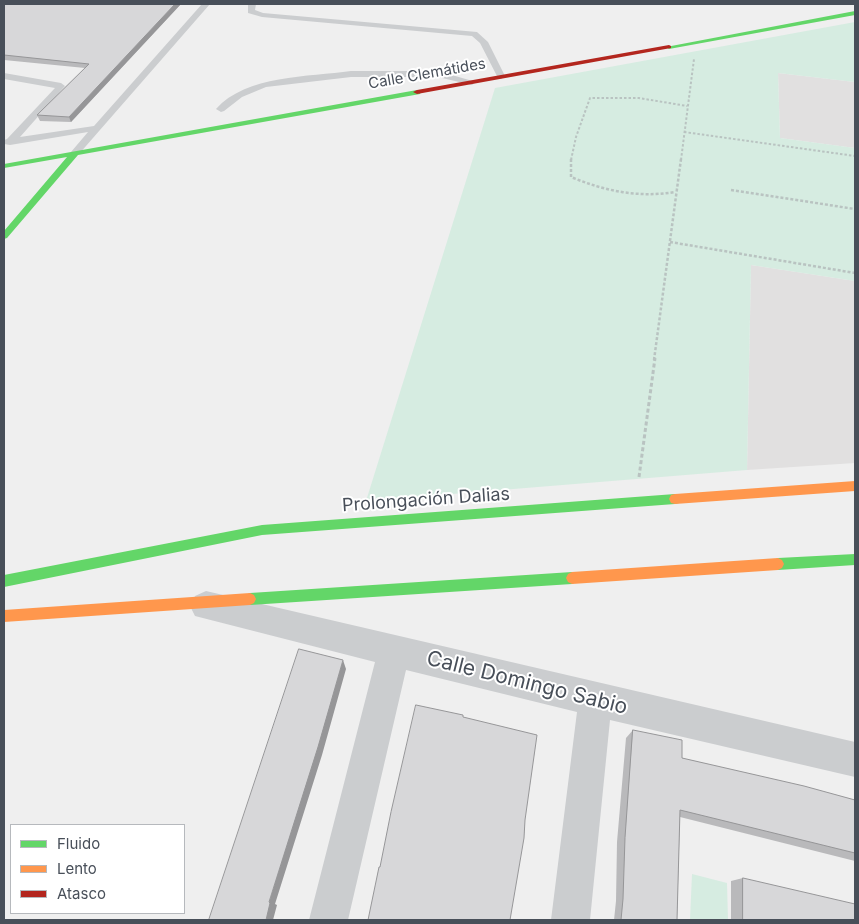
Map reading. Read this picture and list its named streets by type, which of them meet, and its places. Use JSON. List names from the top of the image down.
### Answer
{
  "streets": {
    "main road": ["Calle Clemátides", "Prolongación Dalias"],
    "street": ["Calle Domingo Sabio"]
  },
  "legend": ["Fluido", "Lento", "Atasco"]
}
